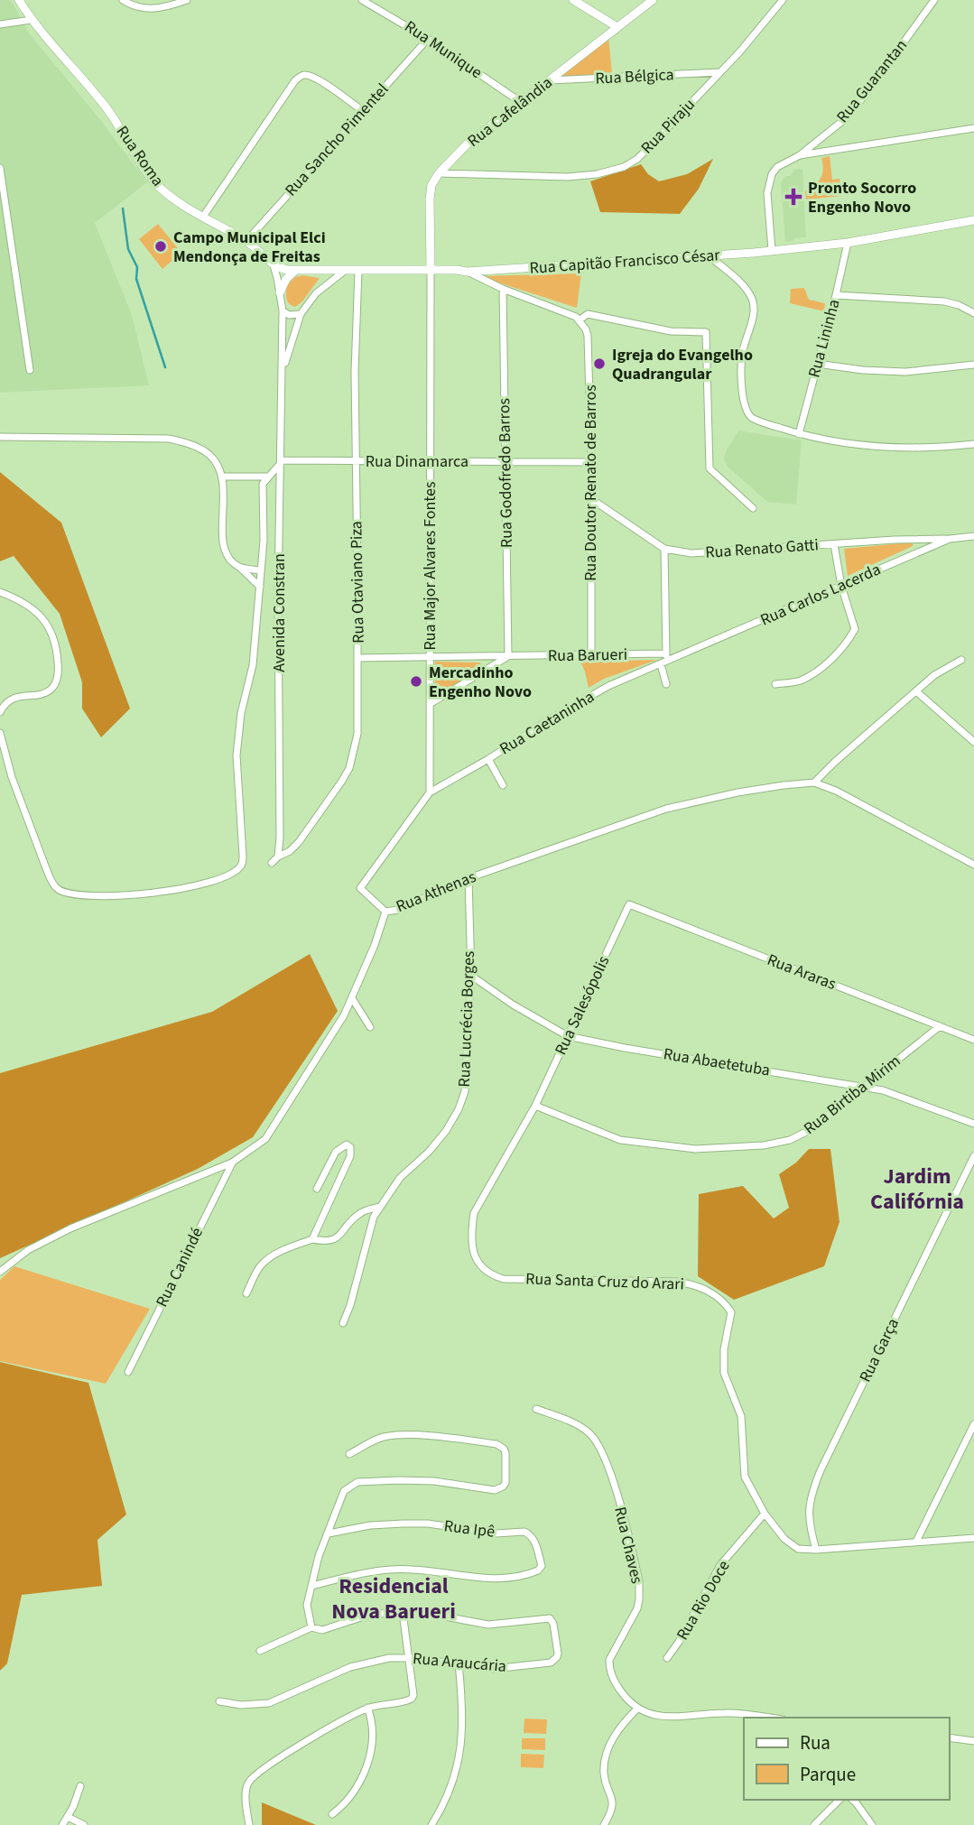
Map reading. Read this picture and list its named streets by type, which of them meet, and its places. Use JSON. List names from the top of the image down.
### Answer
{
  "streets": {
    "street": [
      "Rua Munique",
      "Rua Bélgica",
      "Rua Guarantan",
      "Rua Cafelândia",
      "Rua Piraju",
      "Rua Sancho Pimentel",
      "Rua Roma",
      "Rua Capitão Francisco César",
      "Rua Lininha",
      "Rua Dinamarca",
      "Rua Godofredo Barros",
      "Rua Doutor Renato de Barros",
      "Rua Renato Gatti",
      "Rua Major Alvares Fontes",
      "Rua Otaviano Piza",
      "Rua Carlos Lacerda",
      "Avenida Constran",
      "Rua Barueri",
      "Rua Caetaninha",
      "Rua Athenas",
      "Rua Araras",
      "Rua Salesópolis",
      "Rua Lucrécia Borges",
      "Rua Abaetetuba",
      "Rua Birtiba Mirim",
      "Rua Canindé",
      "Rua Santa Cruz do Arari",
      "Rua Garça",
      "Rua Ipê",
      "Rua Chaves",
      "Rua Rio Doce",
      "Rua Araucária"
    ]
  },
  "crossings": [
    ["Rua Munique", "Rua Cafelândia"],
    ["Rua Munique", "Rua Sancho Pimentel"],
    ["Rua Bélgica", "Rua Cafelândia"],
    ["Rua Bélgica", "Rua Piraju"],
    ["Rua Guarantan", "Rua Capitão Francisco César"],
    ["Rua Cafelândia", "Rua Piraju"],
    ["Rua Cafelândia", "Rua Major Alvares Fontes"],
    ["Rua Sancho Pimentel", "Rua Roma"],
    ["Rua Roma", "Rua Capitão Francisco César"],
    ["Rua Roma", "Avenida Constran"],
    ["Rua Capitão Francisco César", "Rua Lininha"],
    ["Rua Capitão Francisco César", "Rua Major Alvares Fontes"],
    ["Rua Capitão Francisco César", "Rua Otaviano Piza"],
    ["Rua Capitão Francisco César", "Avenida Constran"],
    ["Rua Dinamarca", "Rua Godofredo Barros"],
    ["Rua Dinamarca", "Rua Doutor Renato de Barros"],
    ["Rua Dinamarca", "Rua Major Alvares Fontes"],
    ["Rua Dinamarca", "Rua Otaviano Piza"],
    ["Rua Dinamarca", "Avenida Constran"],
    ["Rua Godofredo Barros", "Rua Barueri"],
    ["Rua Doutor Renato de Barros", "Rua Renato Gatti"],
    ["Rua Doutor Renato de Barros", "Rua Barueri"],
    ["Rua Renato Gatti", "Rua Carlos Lacerda"],
    ["Rua Major Alvares Fontes", "Rua Barueri"],
    ["Rua Major Alvares Fontes", "Rua Caetaninha"],
    ["Rua Otaviano Piza", "Avenida Constran"],
    ["Rua Otaviano Piza", "Rua Barueri"],
    ["Rua Carlos Lacerda", "Rua Barueri"],
    ["Rua Carlos Lacerda", "Rua Caetaninha"],
    ["Rua Barueri", "Rua Caetaninha"],
    ["Rua Athenas", "Rua Lucrécia Borges"],
    ["Rua Athenas", "Rua Canindé"],
    ["Rua Araras", "Rua Salesópolis"],
    ["Rua Araras", "Rua Birtiba Mirim"],
    ["Rua Salesópolis", "Rua Abaetetuba"],
    ["Rua Salesópolis", "Rua Birtiba Mirim"],
    ["Rua Salesópolis", "Rua Santa Cruz do Arari"],
    ["Rua Lucrécia Borges", "Rua Abaetetuba"],
    ["Rua Abaetetuba", "Rua Birtiba Mirim"],
    ["Rua Birtiba Mirim", "Rua Santa Cruz do Arari"],
    ["Rua Santa Cruz do Arari", "Rua Garça"],
    ["Rua Santa Cruz do Arari", "Rua Rio Doce"]
  ],
  "districts": ["Jardim Califórnia", "Residencial Nova Barueri"],
  "places": {
    "health": ["Pronto Socorro Engenho Novo"],
    "other": ["Campo Municipal Elci Mendonça de Freitas", "Igreja do Evangelho Quadrangular", "Mercadinho Engenho Novo"]
  },
  "legend": ["Rua", "Parque"]
}
